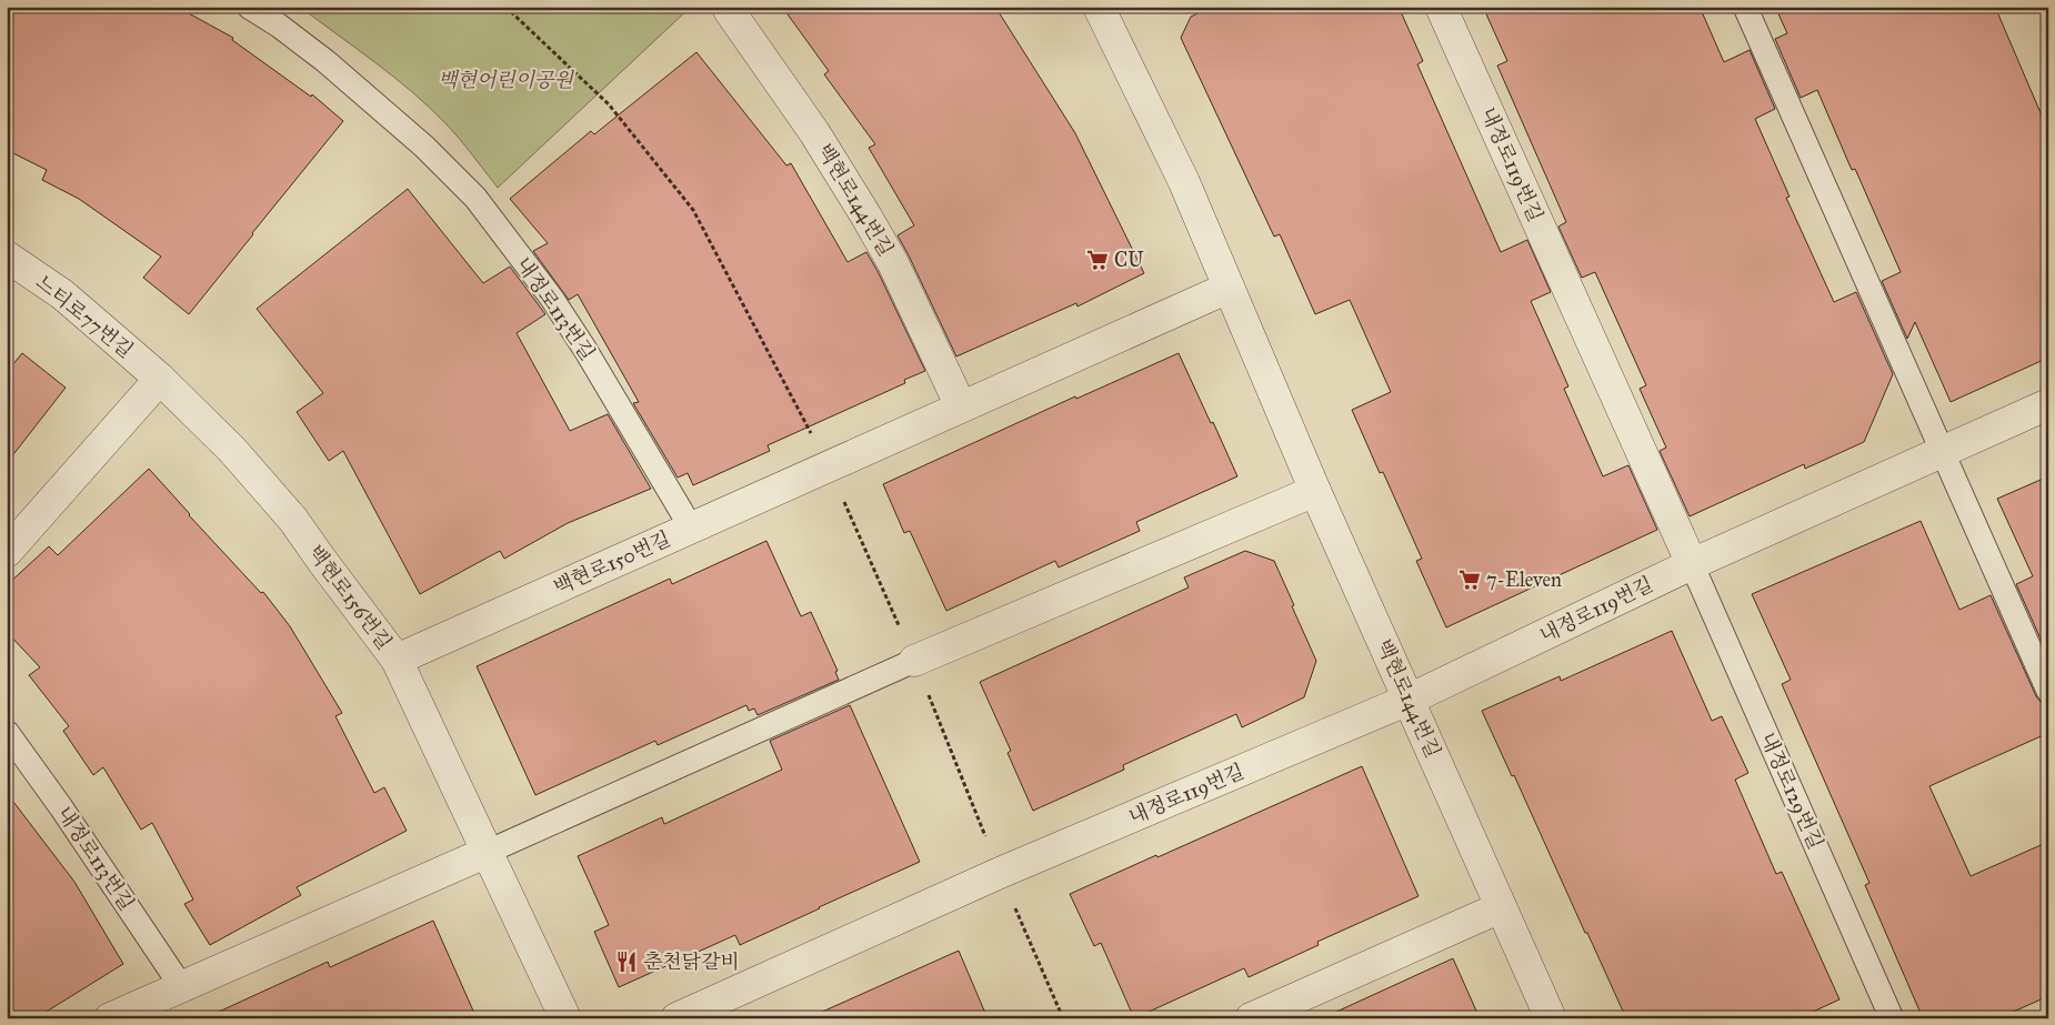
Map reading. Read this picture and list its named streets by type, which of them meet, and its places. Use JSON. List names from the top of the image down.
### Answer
{
  "streets": {
    "street": [
      "내정로119번길",
      "백현로144번길",
      "느티로77번길",
      "백현로150번길",
      "백현로156번길"
    ],
    "lane": ["내정로113번길", "내정로129번길"]
  },
  "crossings": [
    ["내정로119번길", "백현로144번길"],
    ["내정로119번길", "내정로129번길"],
    ["백현로144번길", "백현로150번길"],
    ["내정로113번길", "백현로150번길"],
    ["느티로77번길", "백현로156번길"],
    ["백현로150번길", "백현로156번길"]
  ],
  "parks": ["백현어린이공원"],
  "places": {
    "supermarket": ["CU", "7-Eleven"],
    "restaurant": ["춘천닭갈비"]
  }
}
